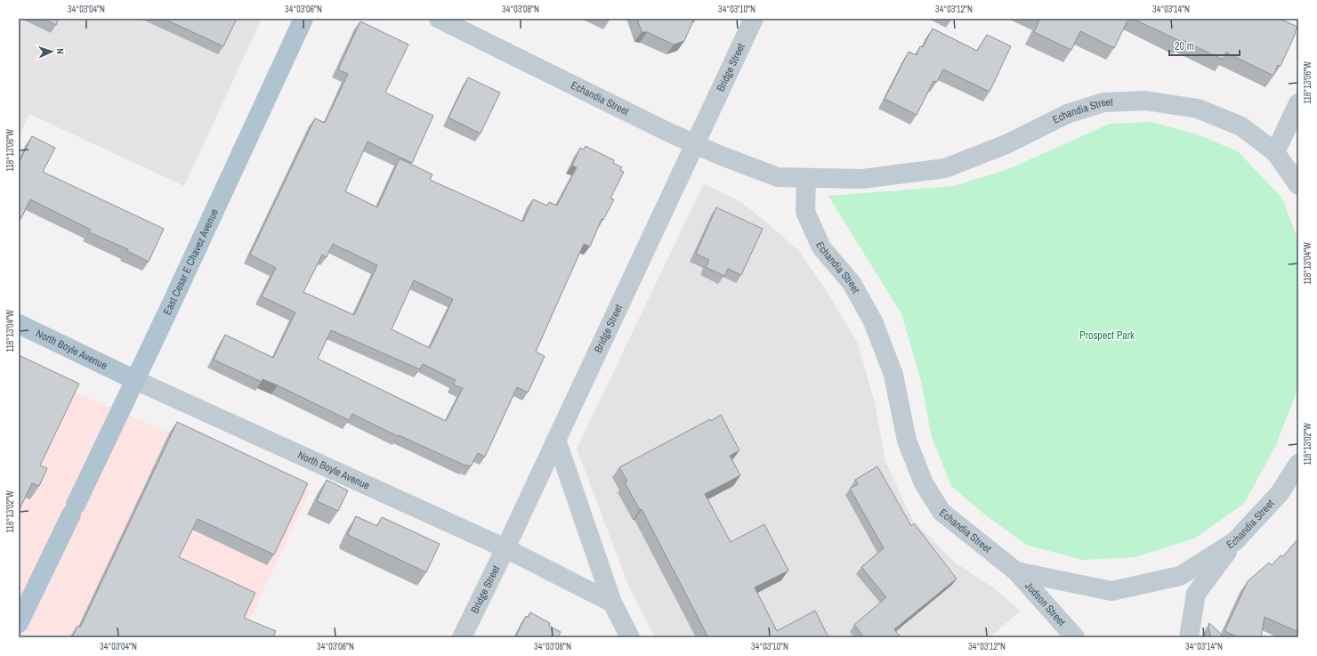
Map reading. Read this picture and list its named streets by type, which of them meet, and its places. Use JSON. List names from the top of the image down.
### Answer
{
  "streets": {
    "main road": ["East Cesar E Chavez Avenue", "North Boyle Avenue"],
    "street": ["Bridge Street", "Echandia Street", "Judson Street"]
  },
  "crossings": [
    ["Bridge Street", "Echandia Street"],
    ["Bridge Street", "North Boyle Avenue"],
    ["Echandia Street", "Judson Street"],
    ["East Cesar E Chavez Avenue", "North Boyle Avenue"]
  ],
  "parks": ["Prospect Park"],
  "scale_bar": "20 m",
  "north": "right",
  "coordinates": [
    "34°03'04\"N",
    "34°03'06\"N",
    "34°03'08\"N",
    "34°03'10\"N",
    "34°03'12\"N",
    "34°03'14\"N",
    "118°13'06\"W",
    "118°13'04\"W",
    "118°13'02\"W"
  ]
}
